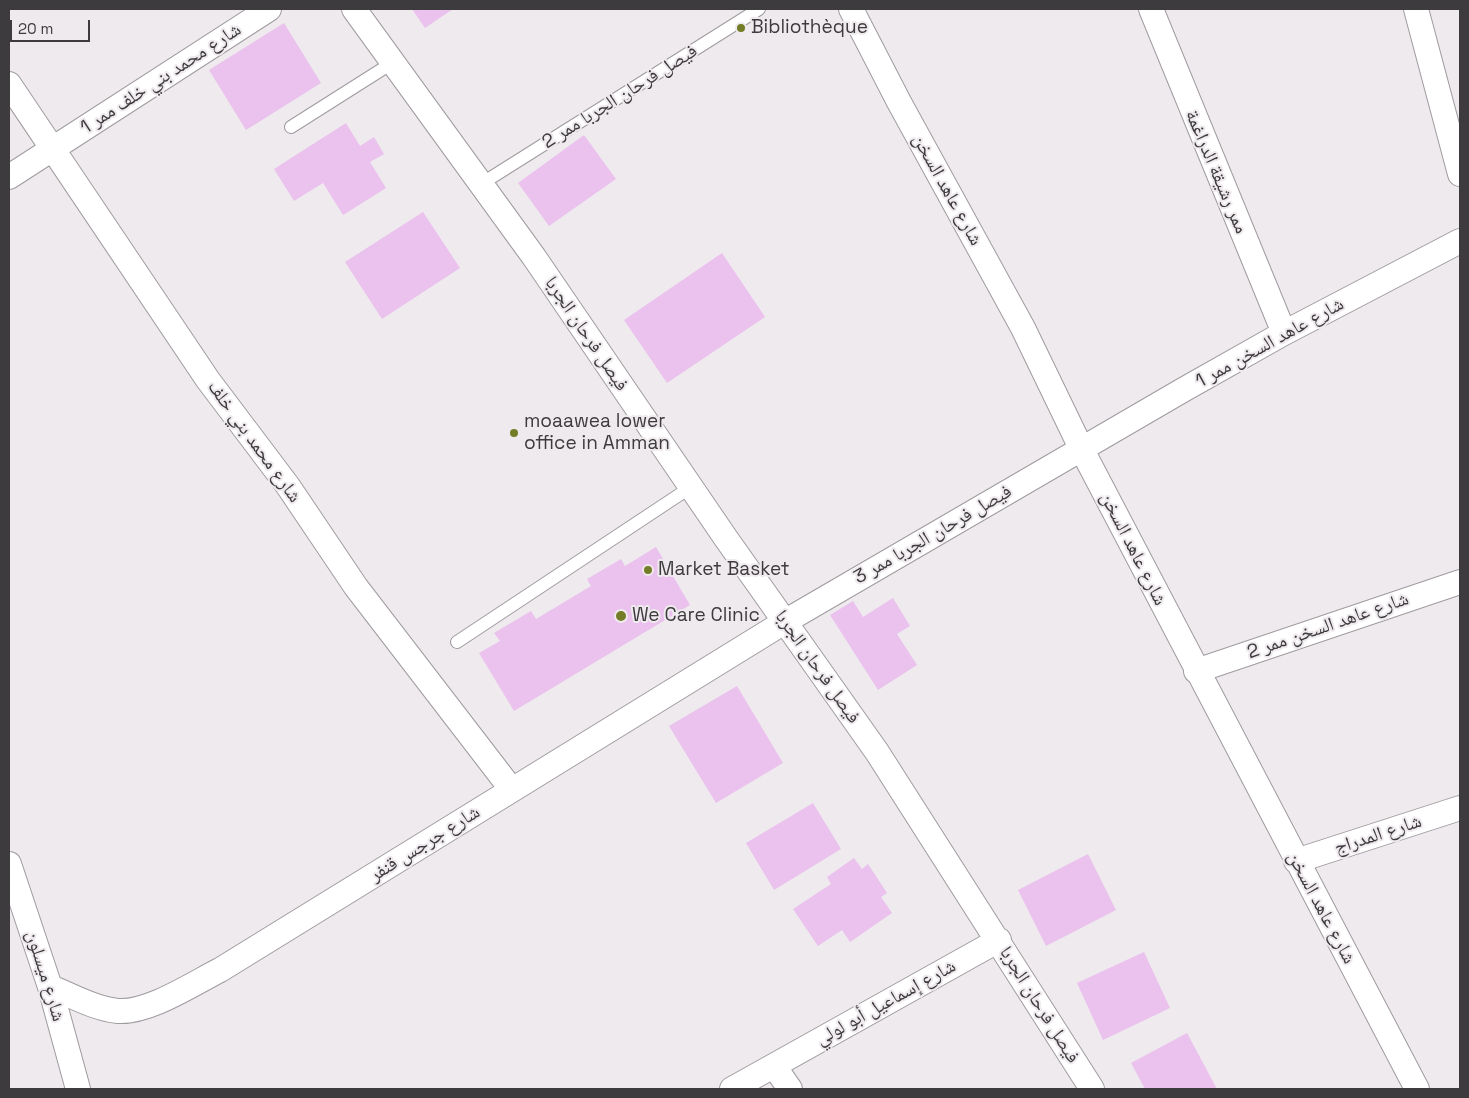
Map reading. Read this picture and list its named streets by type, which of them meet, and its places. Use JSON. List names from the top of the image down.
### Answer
{
  "streets": {
    "street": [
      "شارع محمد بني خلف ممر 1",
      "ممر رشيقة الدراغمة",
      "شارع عاهد السخن",
      "فيصل فرحان الجربا",
      "شارع عاهد السخن ممر 1",
      "شارع محمد بني خلف",
      "فيصل فرحان الجربا ممر 3",
      "شارع عاهد السخن ممر 2",
      "شارع المدراج",
      "شارع جرجس قنفر",
      "شارع ميسلون",
      "شارع إسماعيل أبو لولي"
    ],
    "lane": ["فيصل فرحان الجربا ممر 2"]
  },
  "crossings": [
    ["شارع محمد بني خلف ممر 1", "شارع محمد بني خلف"],
    ["فيصل فرحان الجربا ممر 2", "فيصل فرحان الجربا"],
    ["ممر رشيقة الدراغمة", "شارع عاهد السخن ممر 1"],
    ["شارع عاهد السخن", "شارع عاهد السخن ممر 1"],
    ["شارع عاهد السخن", "فيصل فرحان الجربا ممر 3"],
    ["شارع عاهد السخن", "شارع عاهد السخن ممر 2"],
    ["شارع عاهد السخن", "شارع المدراج"],
    ["فيصل فرحان الجربا", "فيصل فرحان الجربا ممر 3"],
    ["فيصل فرحان الجربا", "شارع جرجس قنفر"],
    ["فيصل فرحان الجربا", "شارع إسماعيل أبو لولي"],
    ["شارع عاهد السخن ممر 1", "فيصل فرحان الجربا ممر 3"],
    ["شارع محمد بني خلف", "شارع جرجس قنفر"],
    ["فيصل فرحان الجربا ممر 3", "شارع جرجس قنفر"],
    ["شارع جرجس قنفر", "شارع ميسلون"]
  ],
  "places": [
    "Bibliothèque",
    "moaawea lower office in Amman",
    "Market Basket",
    "We Care Clinic"
  ],
  "scale_bar": "20 m"
}
